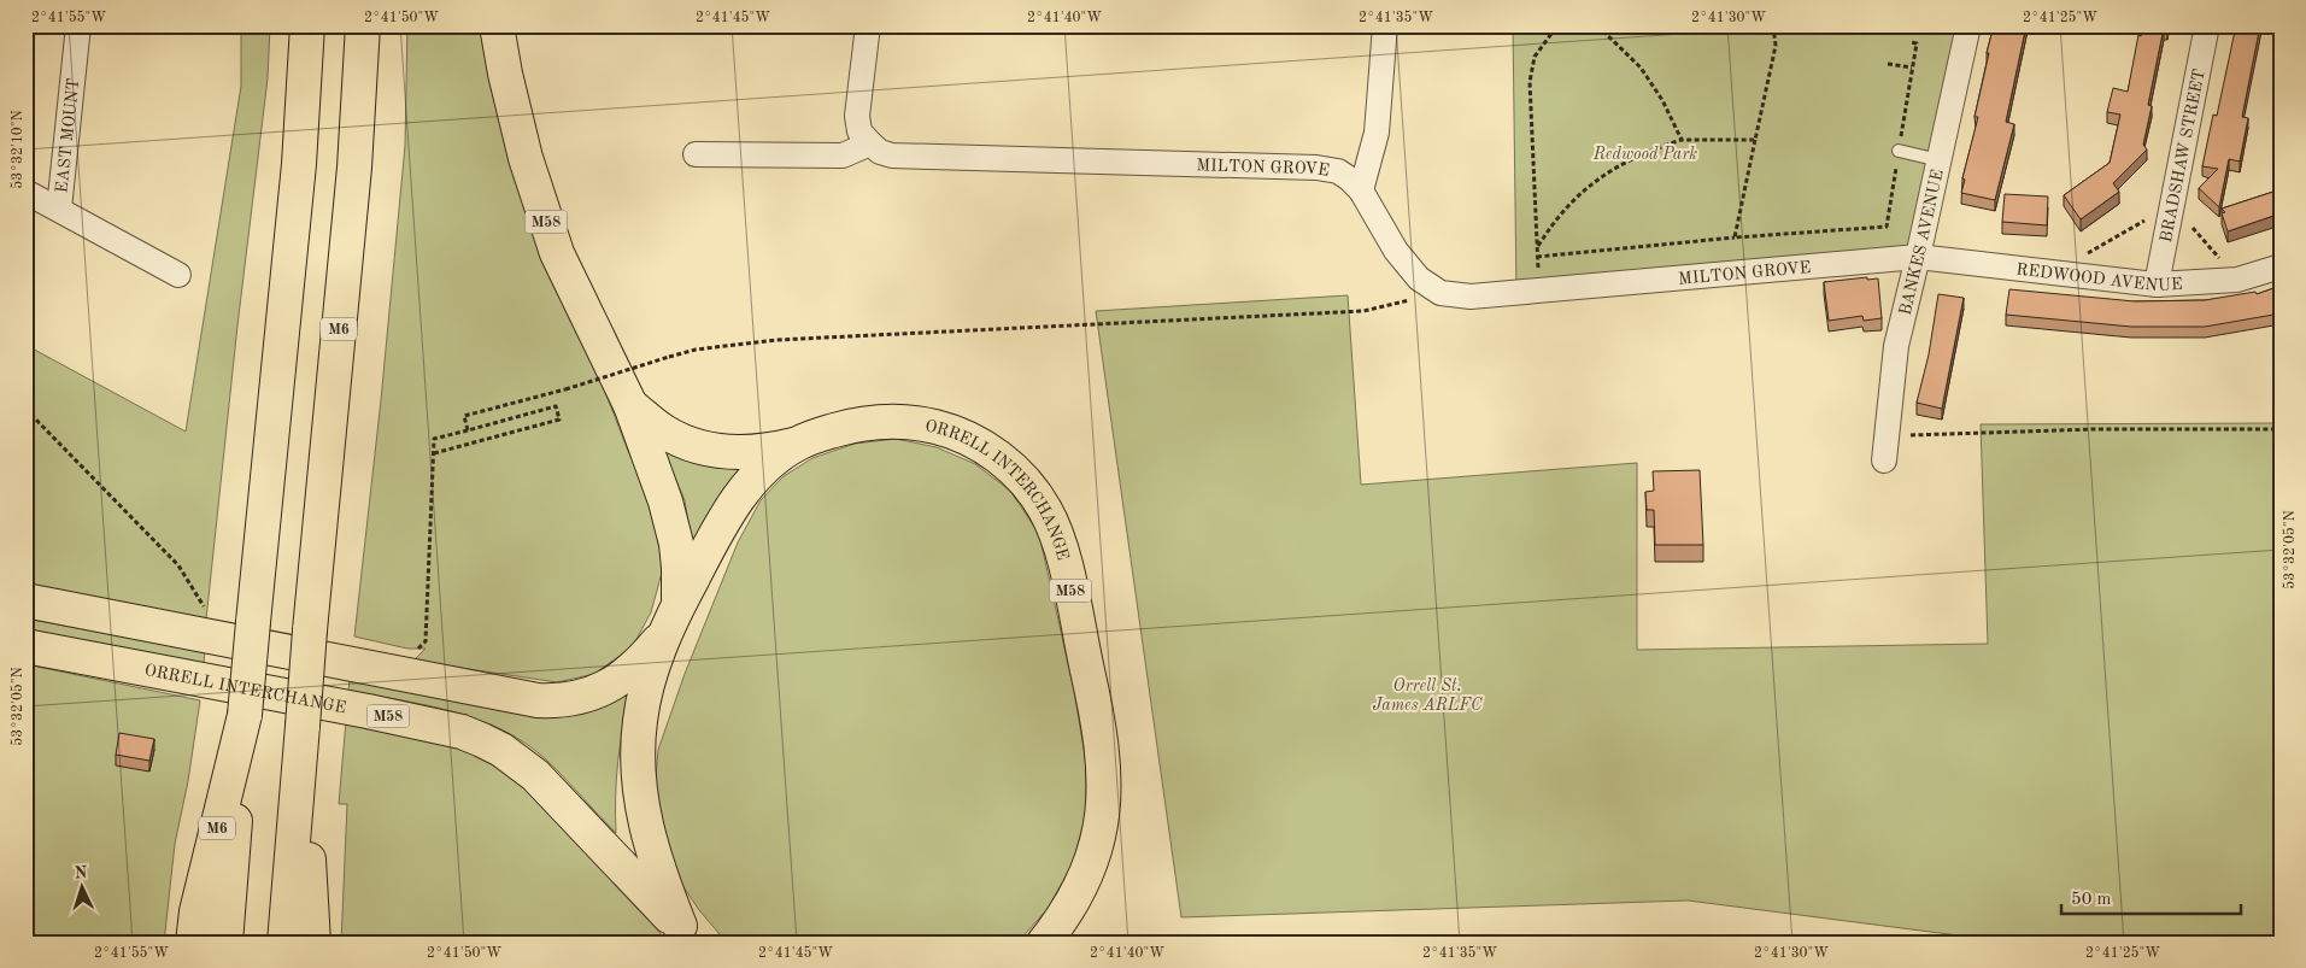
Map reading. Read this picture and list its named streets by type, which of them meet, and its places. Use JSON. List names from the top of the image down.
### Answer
{
  "streets": {
    "highway": ["M58", "M6", "ORRELL INTERCHANGE"],
    "street": [
      "EAST MOUNT",
      "BRADSHAW STREET",
      "MILTON GROVE",
      "BANKES AVENUE",
      "REDWOOD AVENUE"
    ]
  },
  "crossings": [
    ["BRADSHAW STREET", "REDWOOD AVENUE"],
    ["MILTON GROVE", "BANKES AVENUE"],
    ["MILTON GROVE", "REDWOOD AVENUE"],
    ["M58", "ORRELL INTERCHANGE"],
    ["BANKES AVENUE", "REDWOOD AVENUE"]
  ],
  "parks": ["Redwood Park", "Orrell St. James ARLFC"],
  "scale_bar": "50 m",
  "north": "top",
  "coordinates": [
    "2°41'55\"W",
    "2°41'50\"W",
    "2°41'45\"W",
    "2°41'40\"W",
    "2°41'35\"W",
    "2°41'30\"W",
    "2°41'25\"W",
    "53°32'10\"N",
    "53°32'05\"N"
  ]
}
